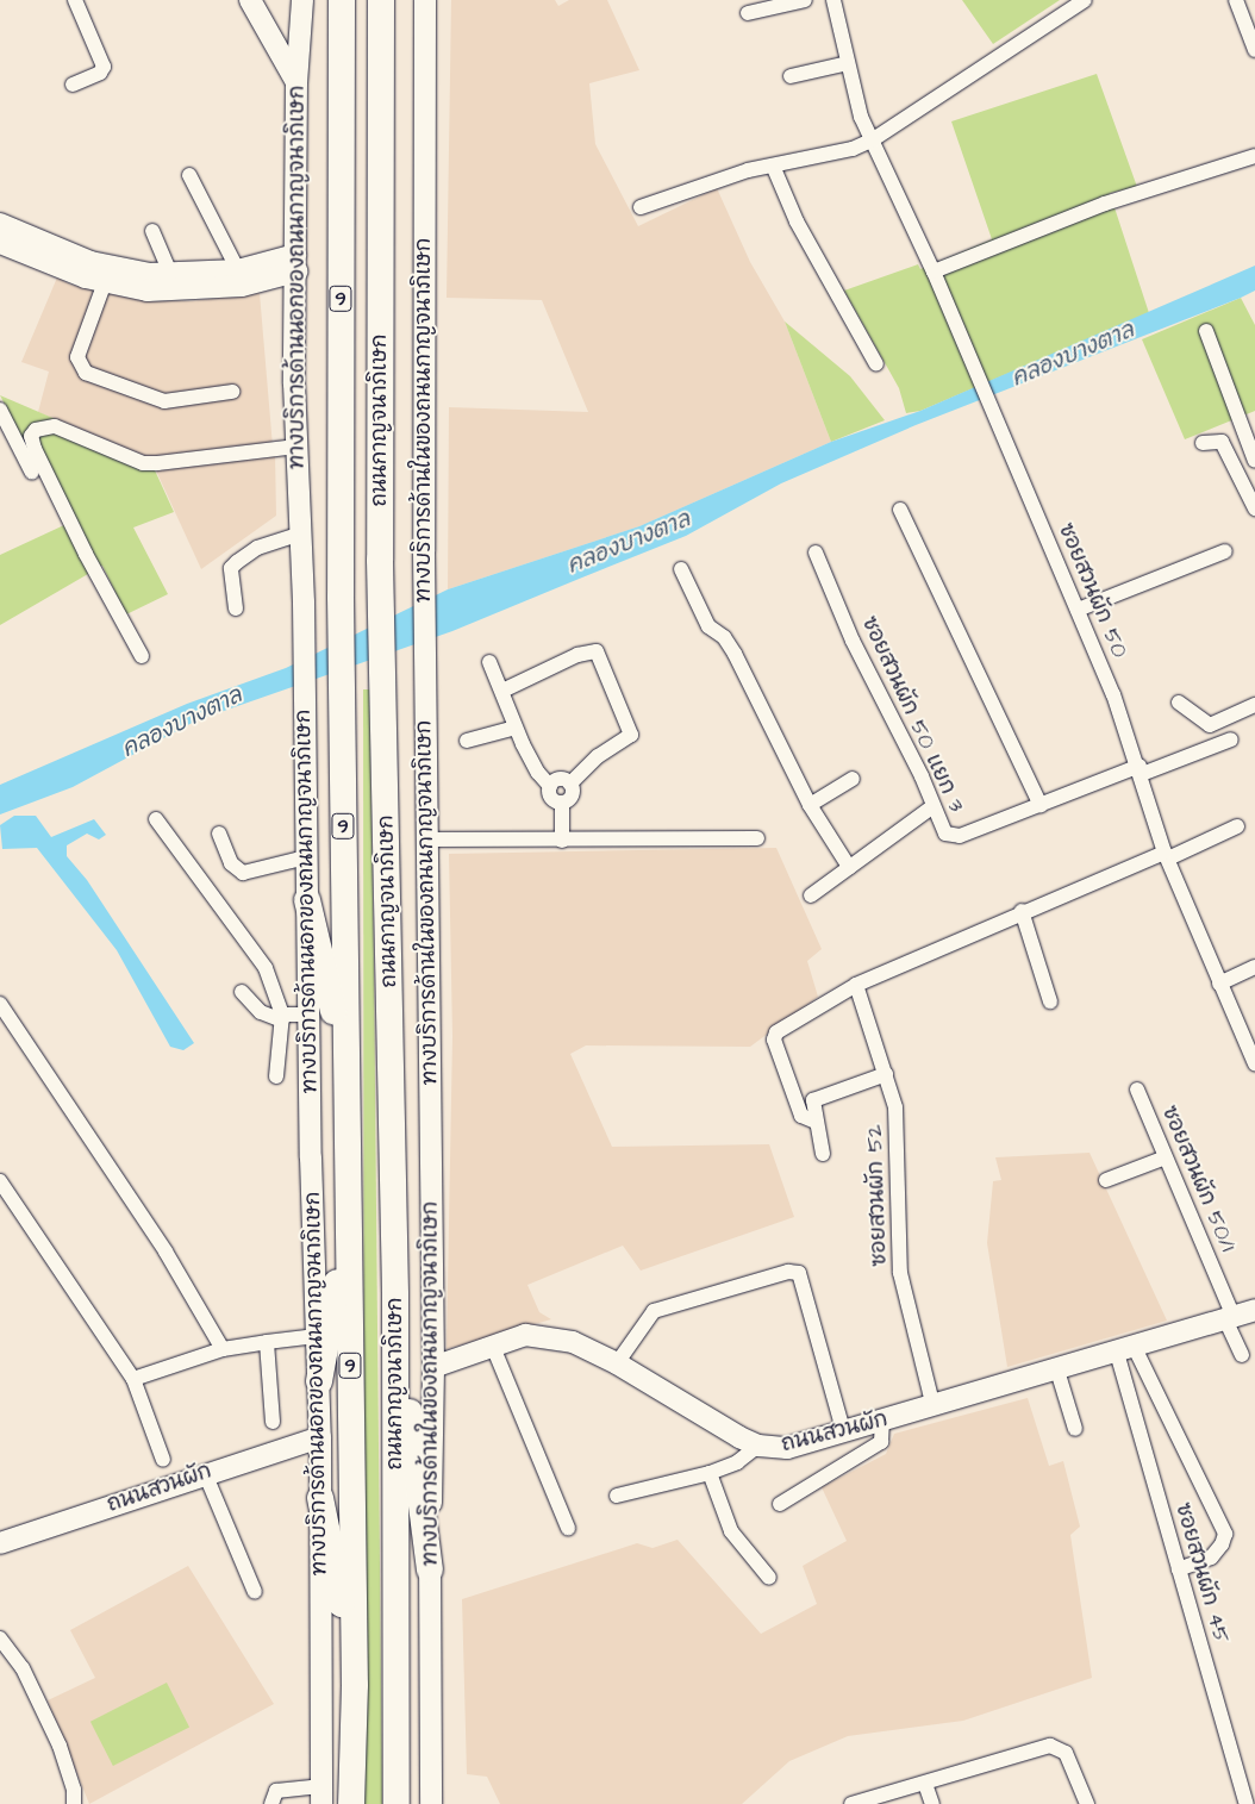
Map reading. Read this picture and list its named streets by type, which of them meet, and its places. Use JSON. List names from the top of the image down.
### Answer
{
  "streets": {
    "highway": ["9", "ถนนกาญจนาภิเษก"],
    "main road": ["ทางบริการด้านนอกของถนนกาญจนาภิเษก", "ทางบริการด้านในของถนนกาญจนาภิเษก", "ถนนสวนผัก"],
    "street": [
      "ซอยสวนผัก 50",
      "ซอยสวนผัก 50 แยก 3",
      "ซอยสวนผัก 50/1",
      "ซอยสวนผัก 52",
      "ซอยสวนผัก 45"
    ]
  },
  "crossings": [
    ["ทางบริการด้านนอกของถนนกาญจนาภิเษก", "ถนนสวนผัก"],
    ["ทางบริการด้านในของถนนกาญจนาภิเษก", "ถนนสวนผัก"],
    ["ซอยสวนผัก 50", "ซอยสวนผัก 50 แยก 3"],
    ["ซอยสวนผัก 50/1", "ถนนสวนผัก"],
    ["ซอยสวนผัก 52", "ถนนสวนผัก"],
    ["ถนนสวนผัก", "ซอยสวนผัก 45"]
  ],
  "water": ["คลองบางตาล"]
}
